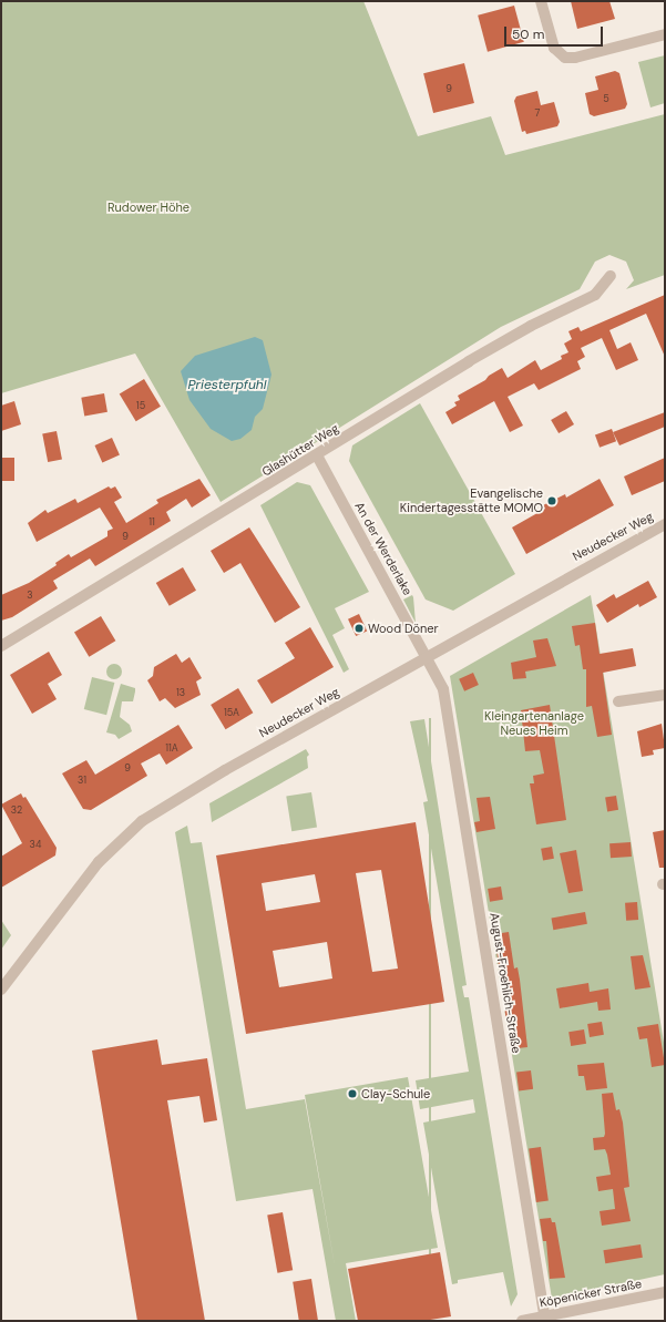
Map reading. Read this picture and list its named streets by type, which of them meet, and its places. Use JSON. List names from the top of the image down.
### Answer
{
  "streets": {
    "street": [
      "Glashütter Weg",
      "Neudecker Weg",
      "An der Werderlake",
      "August-Froehlich-Straße",
      "Köpenicker Straße"
    ]
  },
  "crossings": [
    ["Glashütter Weg", "An der Werderlake"],
    ["Neudecker Weg", "An der Werderlake"],
    ["Neudecker Weg", "August-Froehlich-Straße"],
    ["An der Werderlake", "August-Froehlich-Straße"],
    ["August-Froehlich-Straße", "Köpenicker Straße"]
  ],
  "water": ["Priesterpfuhl"],
  "parks": ["Rudower Höhe", "Kleingartenanlage Neues Heim"],
  "places": ["Evangelische Kindertagesstätte MOMO", "Wood Döner", "Clay-Schule"],
  "house_numbers": [
    "9",
    "5",
    "7",
    "15",
    "11",
    "9",
    "3",
    "13",
    "15A",
    "11A",
    "9",
    "31",
    "32",
    "34"
  ],
  "scale_bar": "50 m"
}
